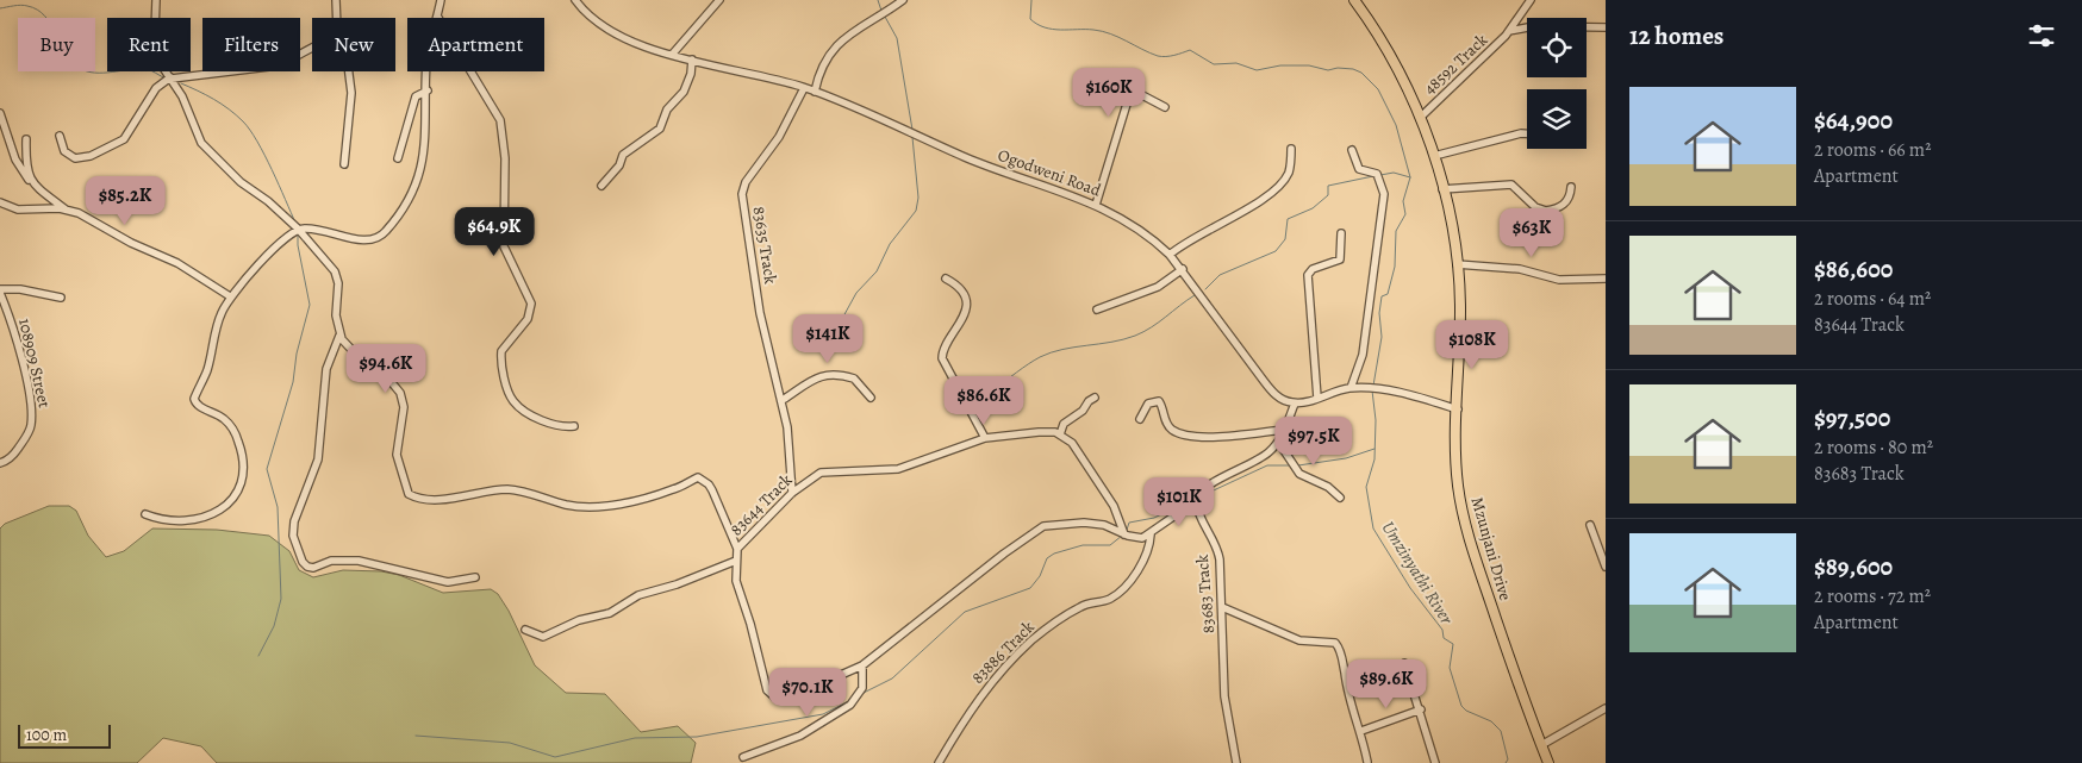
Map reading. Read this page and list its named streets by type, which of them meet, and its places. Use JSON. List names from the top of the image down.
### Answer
{
  "streets": {
    "main road": ["Mzunjani Drive"],
    "street": [
      "48592 Track",
      "Ogodweni Road",
      "83635 Track",
      "108909 Street",
      "83644 Track",
      "83683 Track",
      "83886 Track"
    ]
  },
  "crossings": [
    ["48592 Track", "Mzunjani Drive"],
    ["Ogodweni Road", "83635 Track"],
    ["83635 Track", "83644 Track"],
    ["83644 Track", "83886 Track"]
  ],
  "water": ["Umzinyathi River"],
  "scale_bar": "100 m",
  "page": {
    "heading": "12 homes",
    "chip": [
      "Buy",
      "Rent",
      "Filters",
      "New",
      "Apartment"
    ],
    "price": [
      "$160K",
      "$85.2K",
      "$64.9K",
      "$63K",
      "$141K",
      "$108K",
      "$94.6K",
      "$86.6K",
      "$97.5K",
      "$101K",
      "$89.6K",
      "$70.1K"
    ],
    "list": [
      {
        "name": "$64,900",
        "note": "2 rooms · 66 m² · Apartment"
      },
      {
        "name": "$86,600",
        "note": "2 rooms · 64 m² · 83644 Track"
      },
      {
        "name": "$97,500",
        "note": "2 rooms · 80 m² · 83683 Track"
      },
      {
        "name": "$89,600",
        "note": "2 rooms · 72 m² · Apartment"
      }
    ],
    "scale": "100 m"
  }
}
